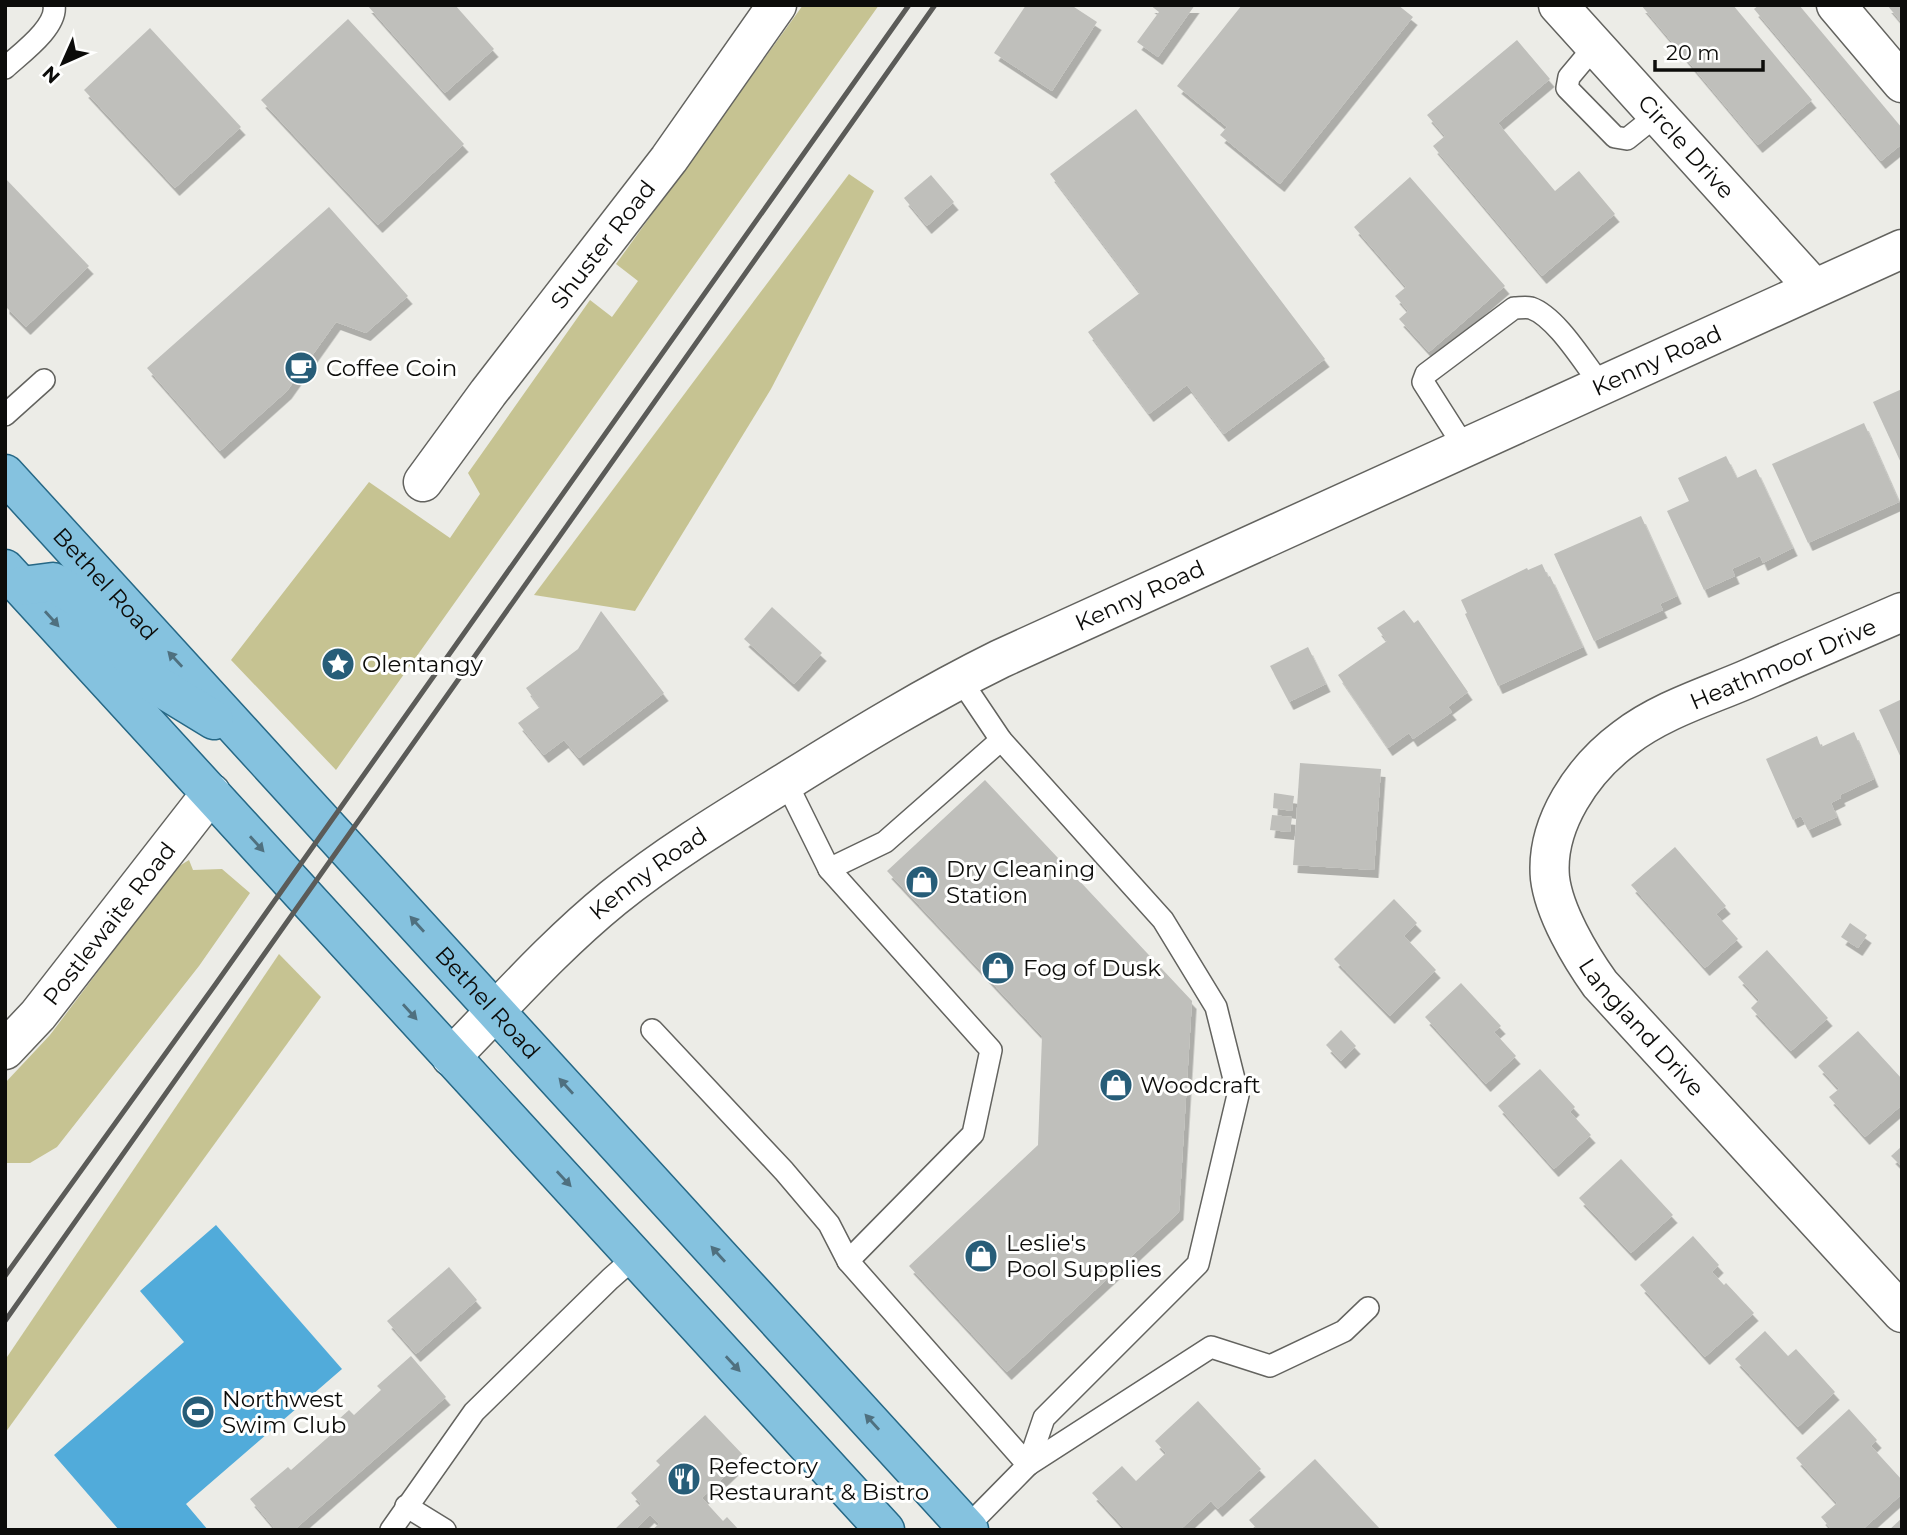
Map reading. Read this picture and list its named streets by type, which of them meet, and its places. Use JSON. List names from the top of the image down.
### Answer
{
  "streets": {
    "main road": ["Bethel Road"],
    "street": [
      "Circle Drive",
      "Shuster Road",
      "Kenny Road",
      "Heathmoor Drive",
      "Postlewaite Road",
      "Langland Drive"
    ]
  },
  "crossings": [
    ["Circle Drive", "Kenny Road"],
    ["Kenny Road", "Bethel Road"],
    ["Heathmoor Drive", "Langland Drive"]
  ],
  "places": {
    "cafe": ["Coffee Coin"],
    "place": ["Olentangy"],
    "shop": [
      "Dry Cleaning Station",
      "Fog of Dusk",
      "Woodcraft",
      "Leslie's Pool Supplies"
    ],
    "sports": ["Northwest Swim Club"],
    "restaurant": ["Refectory Restaurant & Bistro"]
  },
  "scale_bar": "20 m",
  "north": "bottom left"
}
